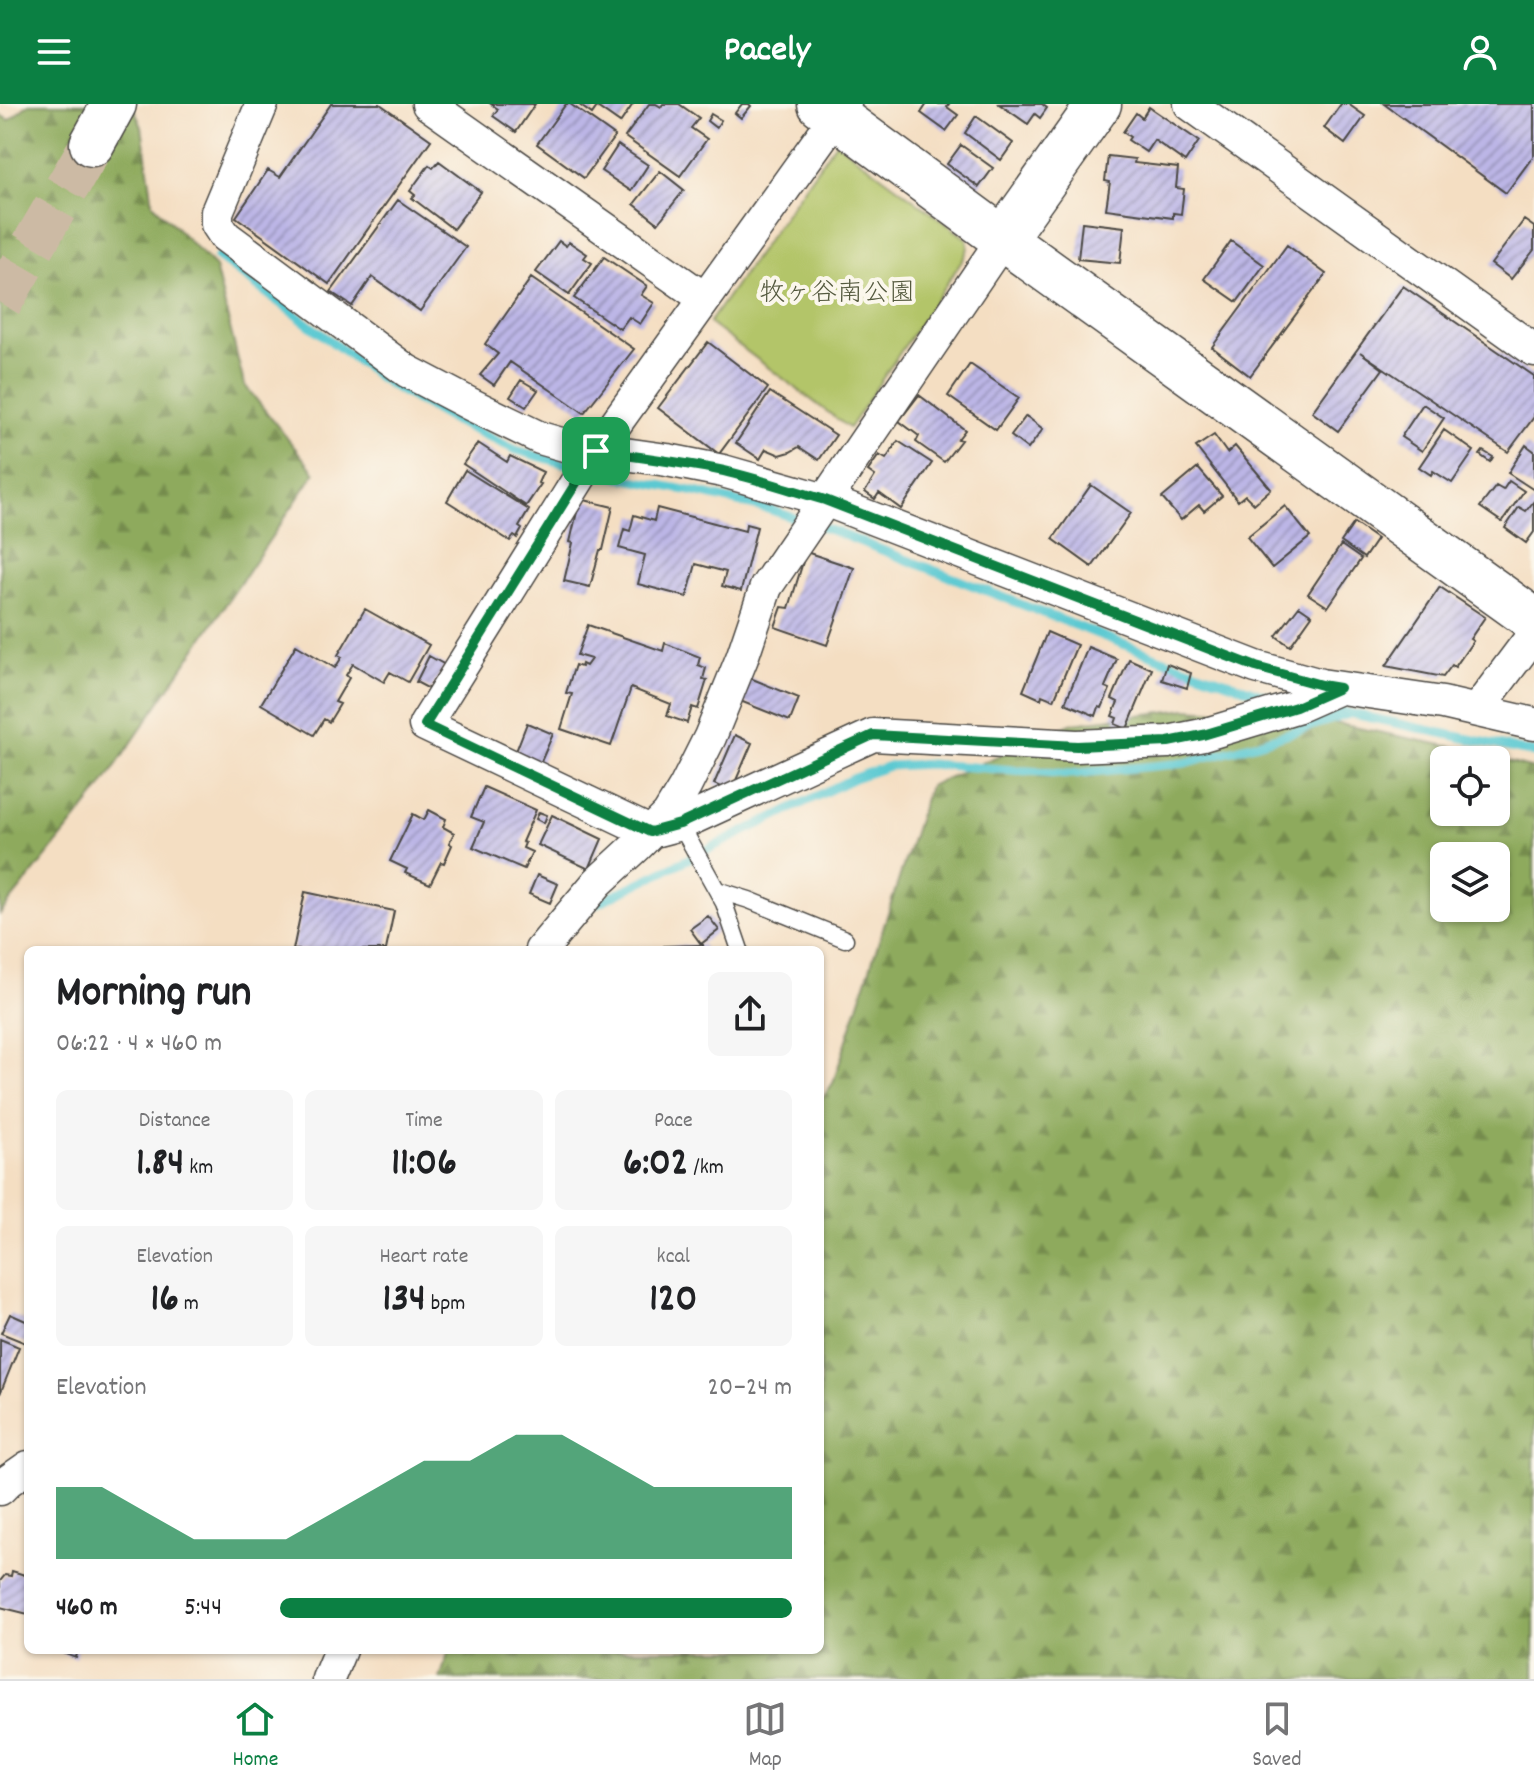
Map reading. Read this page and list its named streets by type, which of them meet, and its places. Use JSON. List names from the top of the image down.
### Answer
{
  "parks": ["牧ヶ谷南公園"],
  "page": {
    "header": "Pacely",
    "heading": ["Morning run", "06:22 · 4 × 460 m"],
    "stats": [
      ["Distance", "1.84 km"],
      ["Time", "11:06"],
      ["Pace", "6:02 /km"],
      ["Elevation", "16 m"],
      ["Heart rate", "134 bpm"],
      ["kcal", "120"]
    ],
    "chart": ["Elevation", "20–24 m"],
    "list": [
      {
        "name": "460 m",
        "note": "5:44"
      }
    ],
    "tabs": ["Home", "Map", "Saved"]
  }
}
